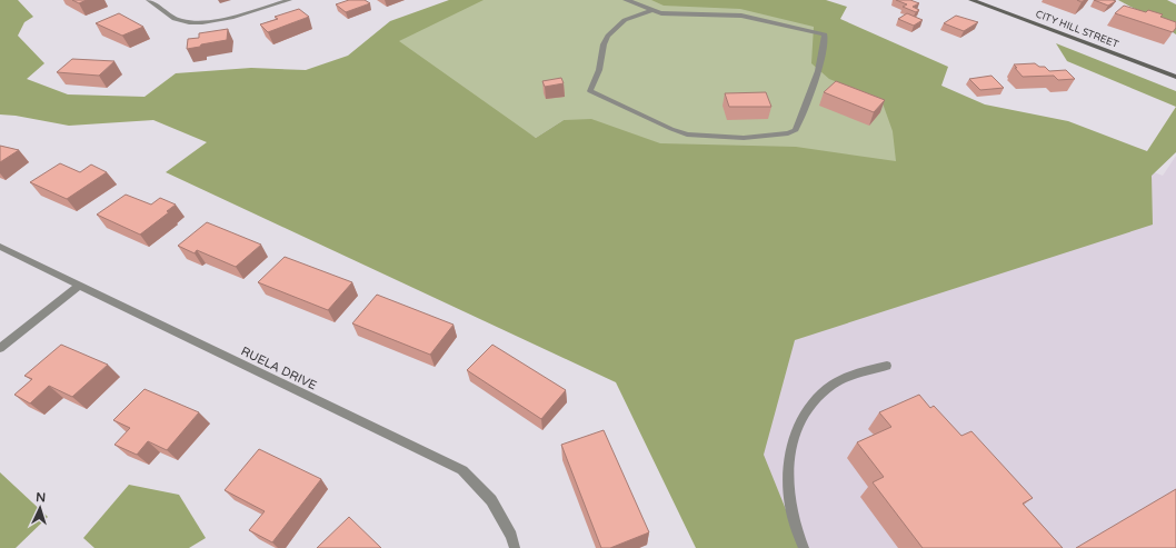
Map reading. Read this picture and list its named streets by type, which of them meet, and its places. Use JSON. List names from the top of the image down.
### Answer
{
  "streets": {
    "street": ["CITY HILL STREET", "RUELA DRIVE"]
  },
  "north": "top"
}
